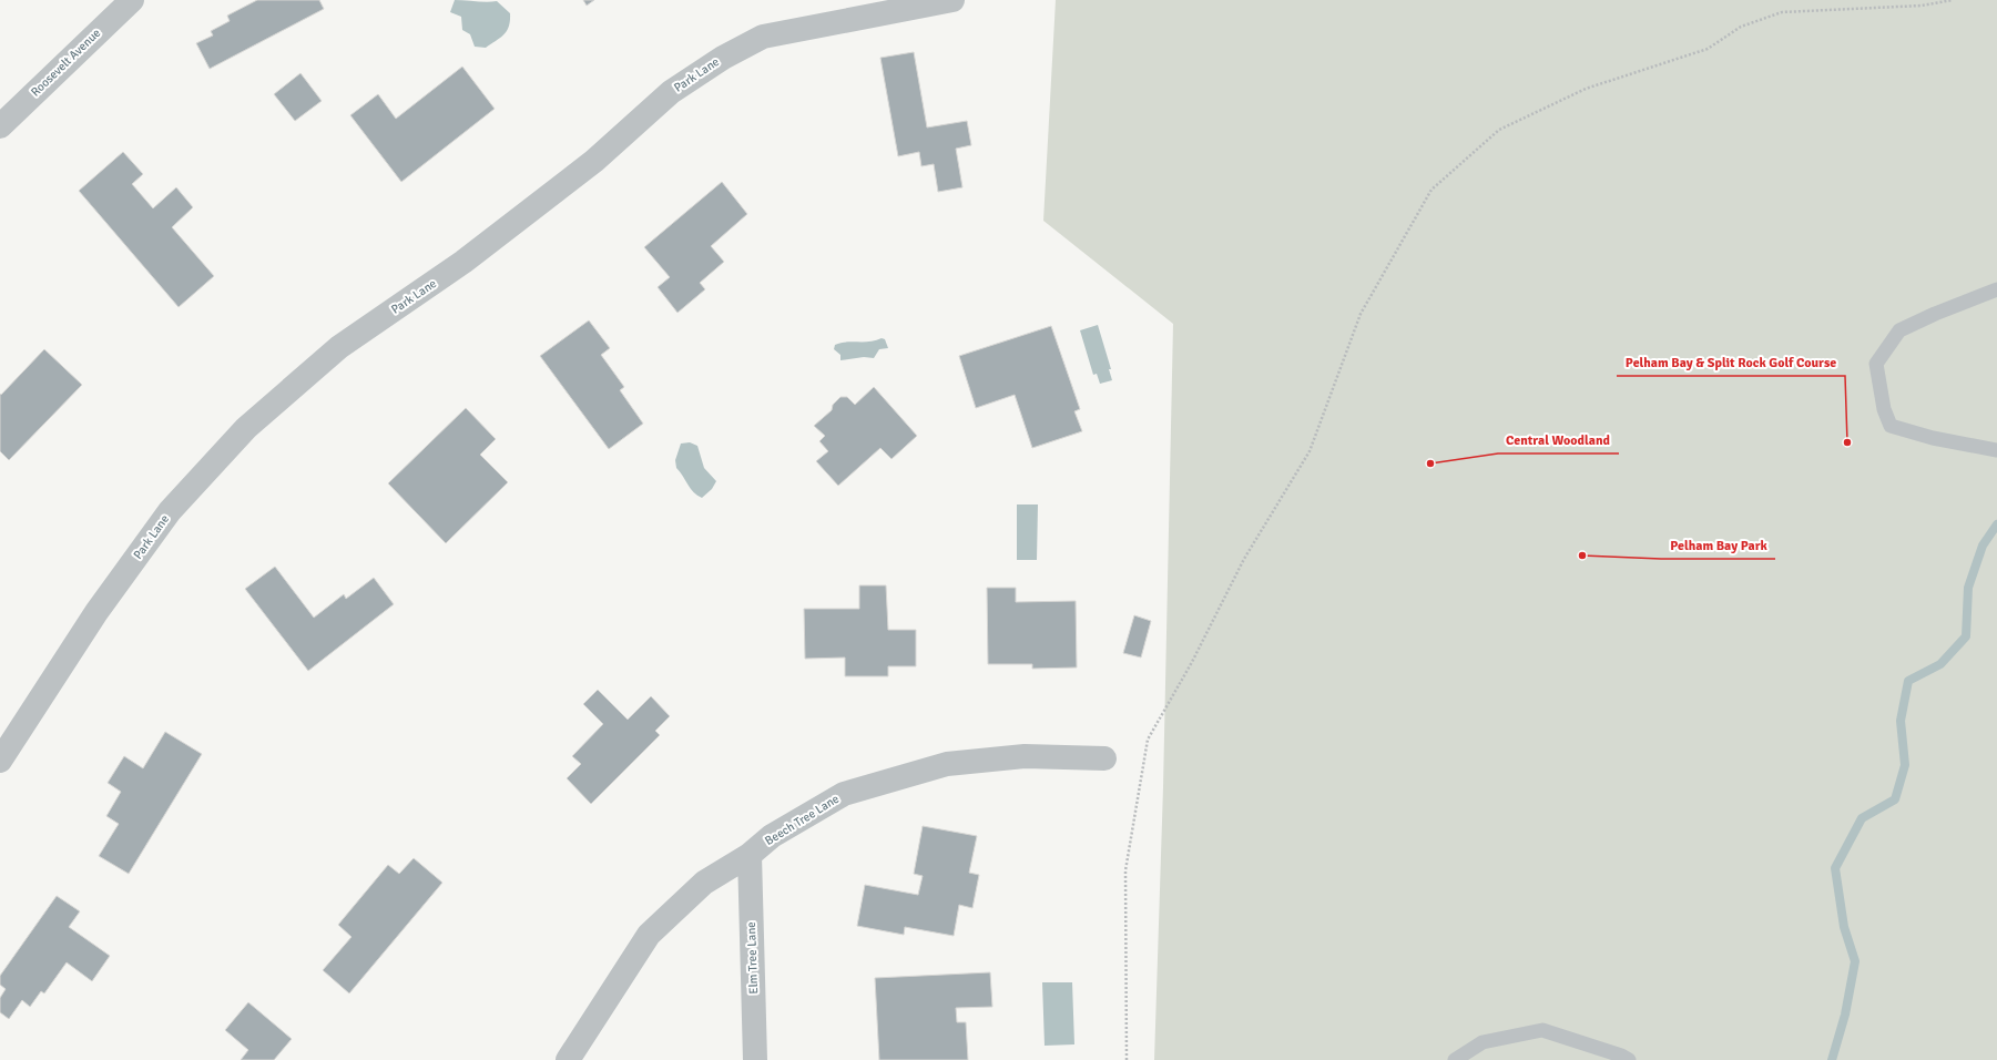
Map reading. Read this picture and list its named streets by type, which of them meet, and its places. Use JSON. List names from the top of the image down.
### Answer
{
  "streets": {
    "street": [
      "Roosevelt Avenue",
      "Park Lane",
      "Beech Tree Lane",
      "Elm Tree Lane"
    ]
  },
  "crossings": [
    ["Beech Tree Lane", "Elm Tree Lane"]
  ],
  "places": ["Pelham Bay & Split Rock Golf Course", "Central Woodland", "Pelham Bay Park"]
}
